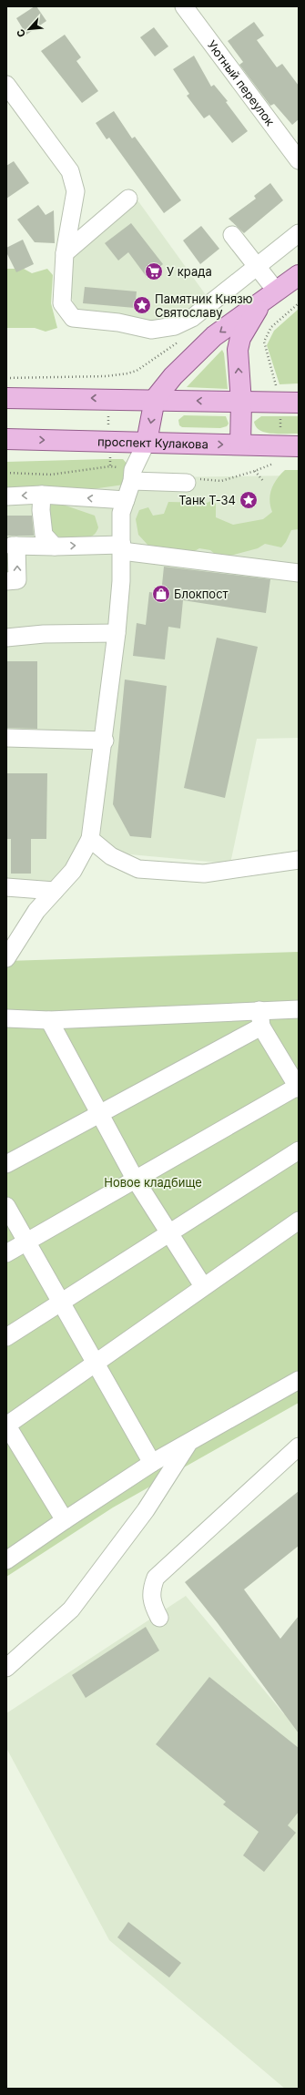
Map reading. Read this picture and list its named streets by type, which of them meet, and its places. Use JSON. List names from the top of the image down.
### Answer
{
  "streets": {
    "main road": ["проспект Кулакова"],
    "street": ["Уютный переулок"]
  },
  "parks": ["Новое кладбище"],
  "places": {
    "supermarket": ["У крада"],
    "place": ["Памятник Князю Святославу", "Танк Т-34"],
    "shop": ["Блокпост"]
  },
  "north": "bottom left"
}
